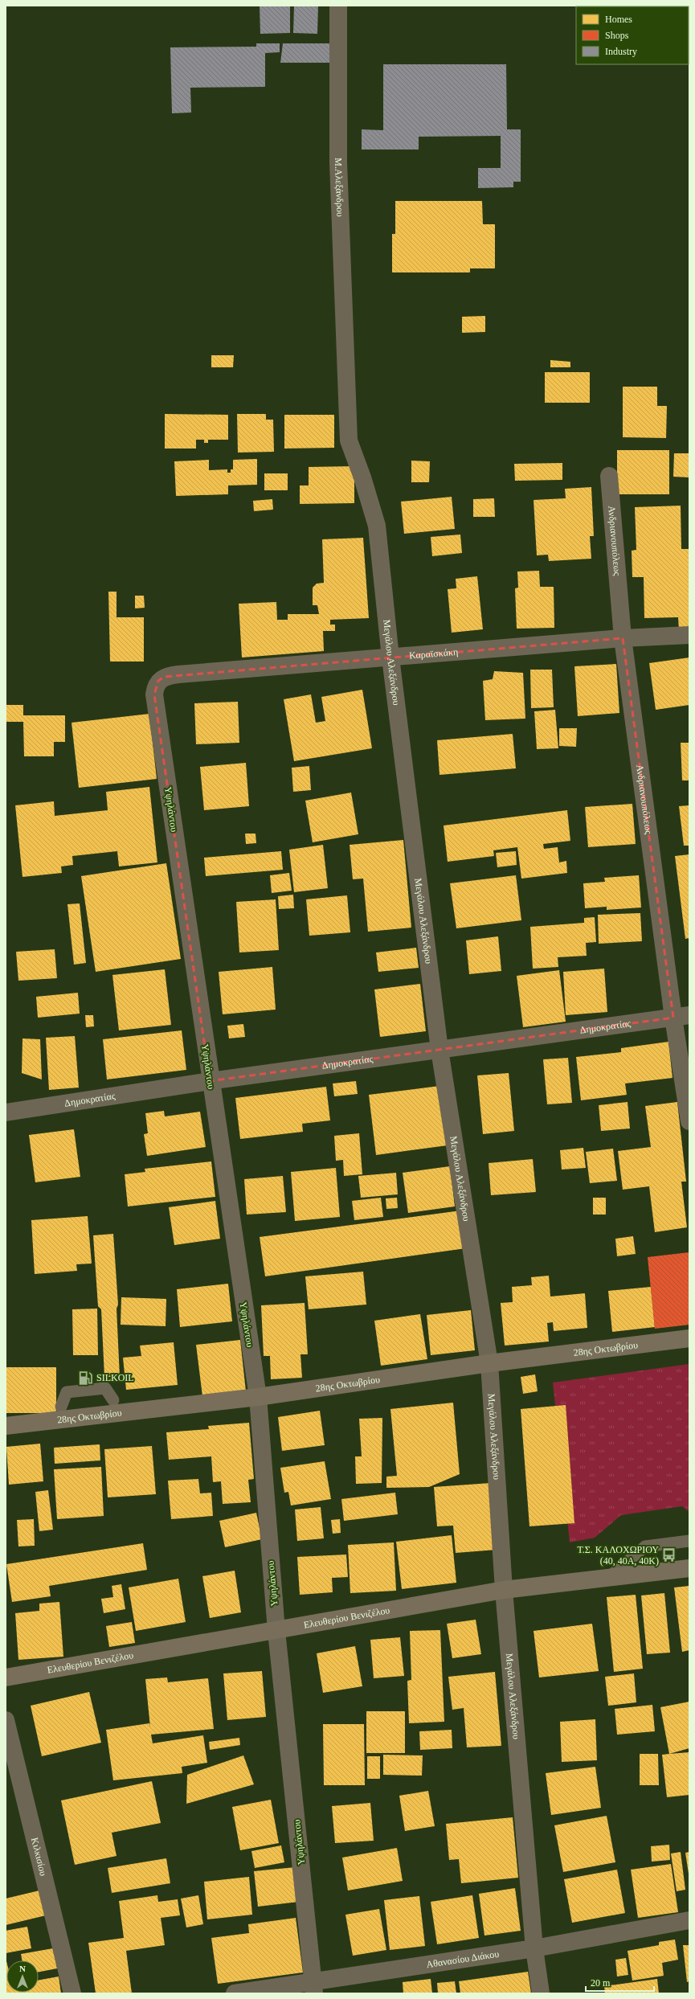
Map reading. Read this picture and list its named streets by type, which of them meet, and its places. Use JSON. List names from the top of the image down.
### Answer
{
  "streets": {
    "main road": ["28ης Οκτωβρίου", "Ελευθερίου Βενιζέλου"],
    "street": [
      "Μ.Αλεξάνδρου",
      "Ανδριανουπόλεως",
      "Καραϊσκάκη",
      "Μεγάλου Αλεξάνδρου",
      "Υψηλάντου",
      "Δημοκρατίας",
      "Κιλκισίου",
      "Αθανασίου Διάκου"
    ]
  },
  "crossings": [
    ["Μ.Αλεξάνδρου", "Μεγάλου Αλεξάνδρου"],
    ["Ανδριανουπόλεως", "Καραϊσκάκη"],
    ["Ανδριανουπόλεως", "Δημοκρατίας"],
    ["Καραϊσκάκη", "Μεγάλου Αλεξάνδρου"],
    ["Καραϊσκάκη", "Υψηλάντου"],
    ["Μεγάλου Αλεξάνδρου", "Δημοκρατίας"],
    ["Μεγάλου Αλεξάνδρου", "28ης Οκτωβρίου"],
    ["Μεγάλου Αλεξάνδρου", "Ελευθερίου Βενιζέλου"],
    ["Μεγάλου Αλεξάνδρου", "Αθανασίου Διάκου"],
    ["Υψηλάντου", "Δημοκρατίας"],
    ["Υψηλάντου", "28ης Οκτωβρίου"],
    ["Υψηλάντου", "Ελευθερίου Βενιζέλου"],
    ["Υψηλάντου", "Αθανασίου Διάκου"]
  ],
  "places": {
    "fuel station": ["SILKOIL"],
    "bus stop": ["Τ.Σ. ΚΑΛΟΧΩΡΙΟΥ (40, 40Α, 40Κ)"]
  },
  "legend": ["Homes", "Shops", "Industry"],
  "scale_bar": "20 m",
  "north": "top"
}
